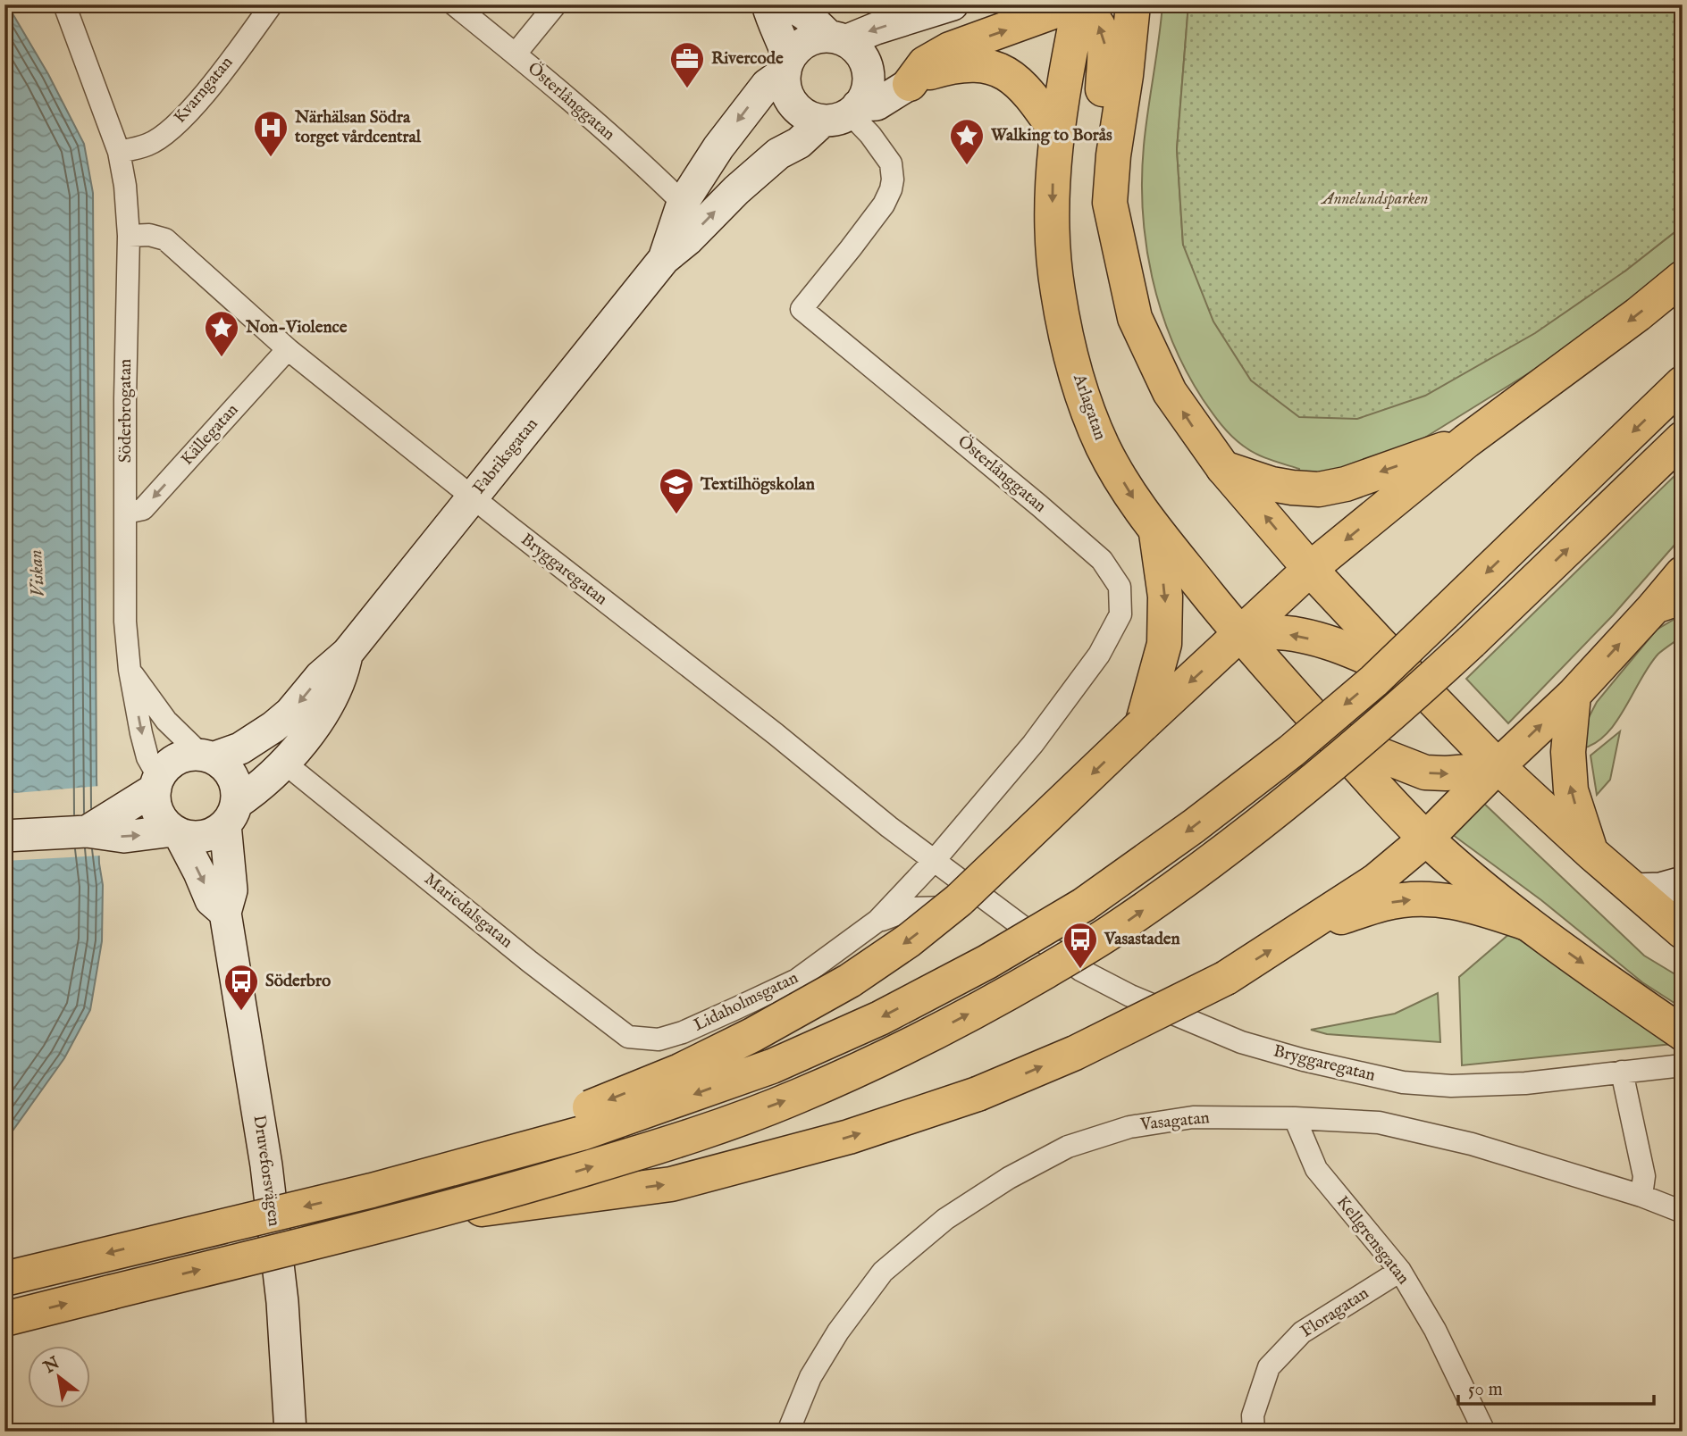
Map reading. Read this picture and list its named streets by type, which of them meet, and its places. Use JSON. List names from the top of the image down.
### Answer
{
  "streets": {
    "main road": ["Arlagatan"],
    "street": [
      "Kvarngatan",
      "Österlånggatan",
      "Söderbrogatan",
      "Källegatan",
      "Fabriksgatan",
      "Bryggaregatan",
      "Mariedalsgatan",
      "Lidaholmsgatan",
      "Vasagatan",
      "Druveforsvägen",
      "Kellgrensgatan",
      "Floragatan"
    ]
  },
  "crossings": [
    ["Kvarngatan", "Söderbrogatan"],
    ["Österlånggatan", "Fabriksgatan"],
    ["Österlånggatan", "Bryggaregatan"],
    ["Österlånggatan", "Lidaholmsgatan"],
    ["Söderbrogatan", "Källegatan"],
    ["Söderbrogatan", "Fabriksgatan"],
    ["Söderbrogatan", "Bryggaregatan"],
    ["Söderbrogatan", "Druveforsvägen"],
    ["Källegatan", "Bryggaregatan"],
    ["Fabriksgatan", "Bryggaregatan"],
    ["Fabriksgatan", "Mariedalsgatan"],
    ["Fabriksgatan", "Druveforsvägen"],
    ["Bryggaregatan", "Lidaholmsgatan"],
    ["Mariedalsgatan", "Lidaholmsgatan"],
    ["Vasagatan", "Kellgrensgatan"],
    ["Kellgrensgatan", "Floragatan"]
  ],
  "one_way": ["Källegatan"],
  "water": ["Viskan"],
  "parks": ["Annelundsparken"],
  "places": {
    "office": ["Rivercode"],
    "hospital": ["Närhälsan Södra torget vårdcentral"],
    "place": ["Walking to Borås", "Non-Violence"],
    "school or university": ["Textilhögskolan"],
    "bus stop": ["Vasastaden", "Söderbro"]
  },
  "scale_bar": "50 m",
  "north": "top left"
}
